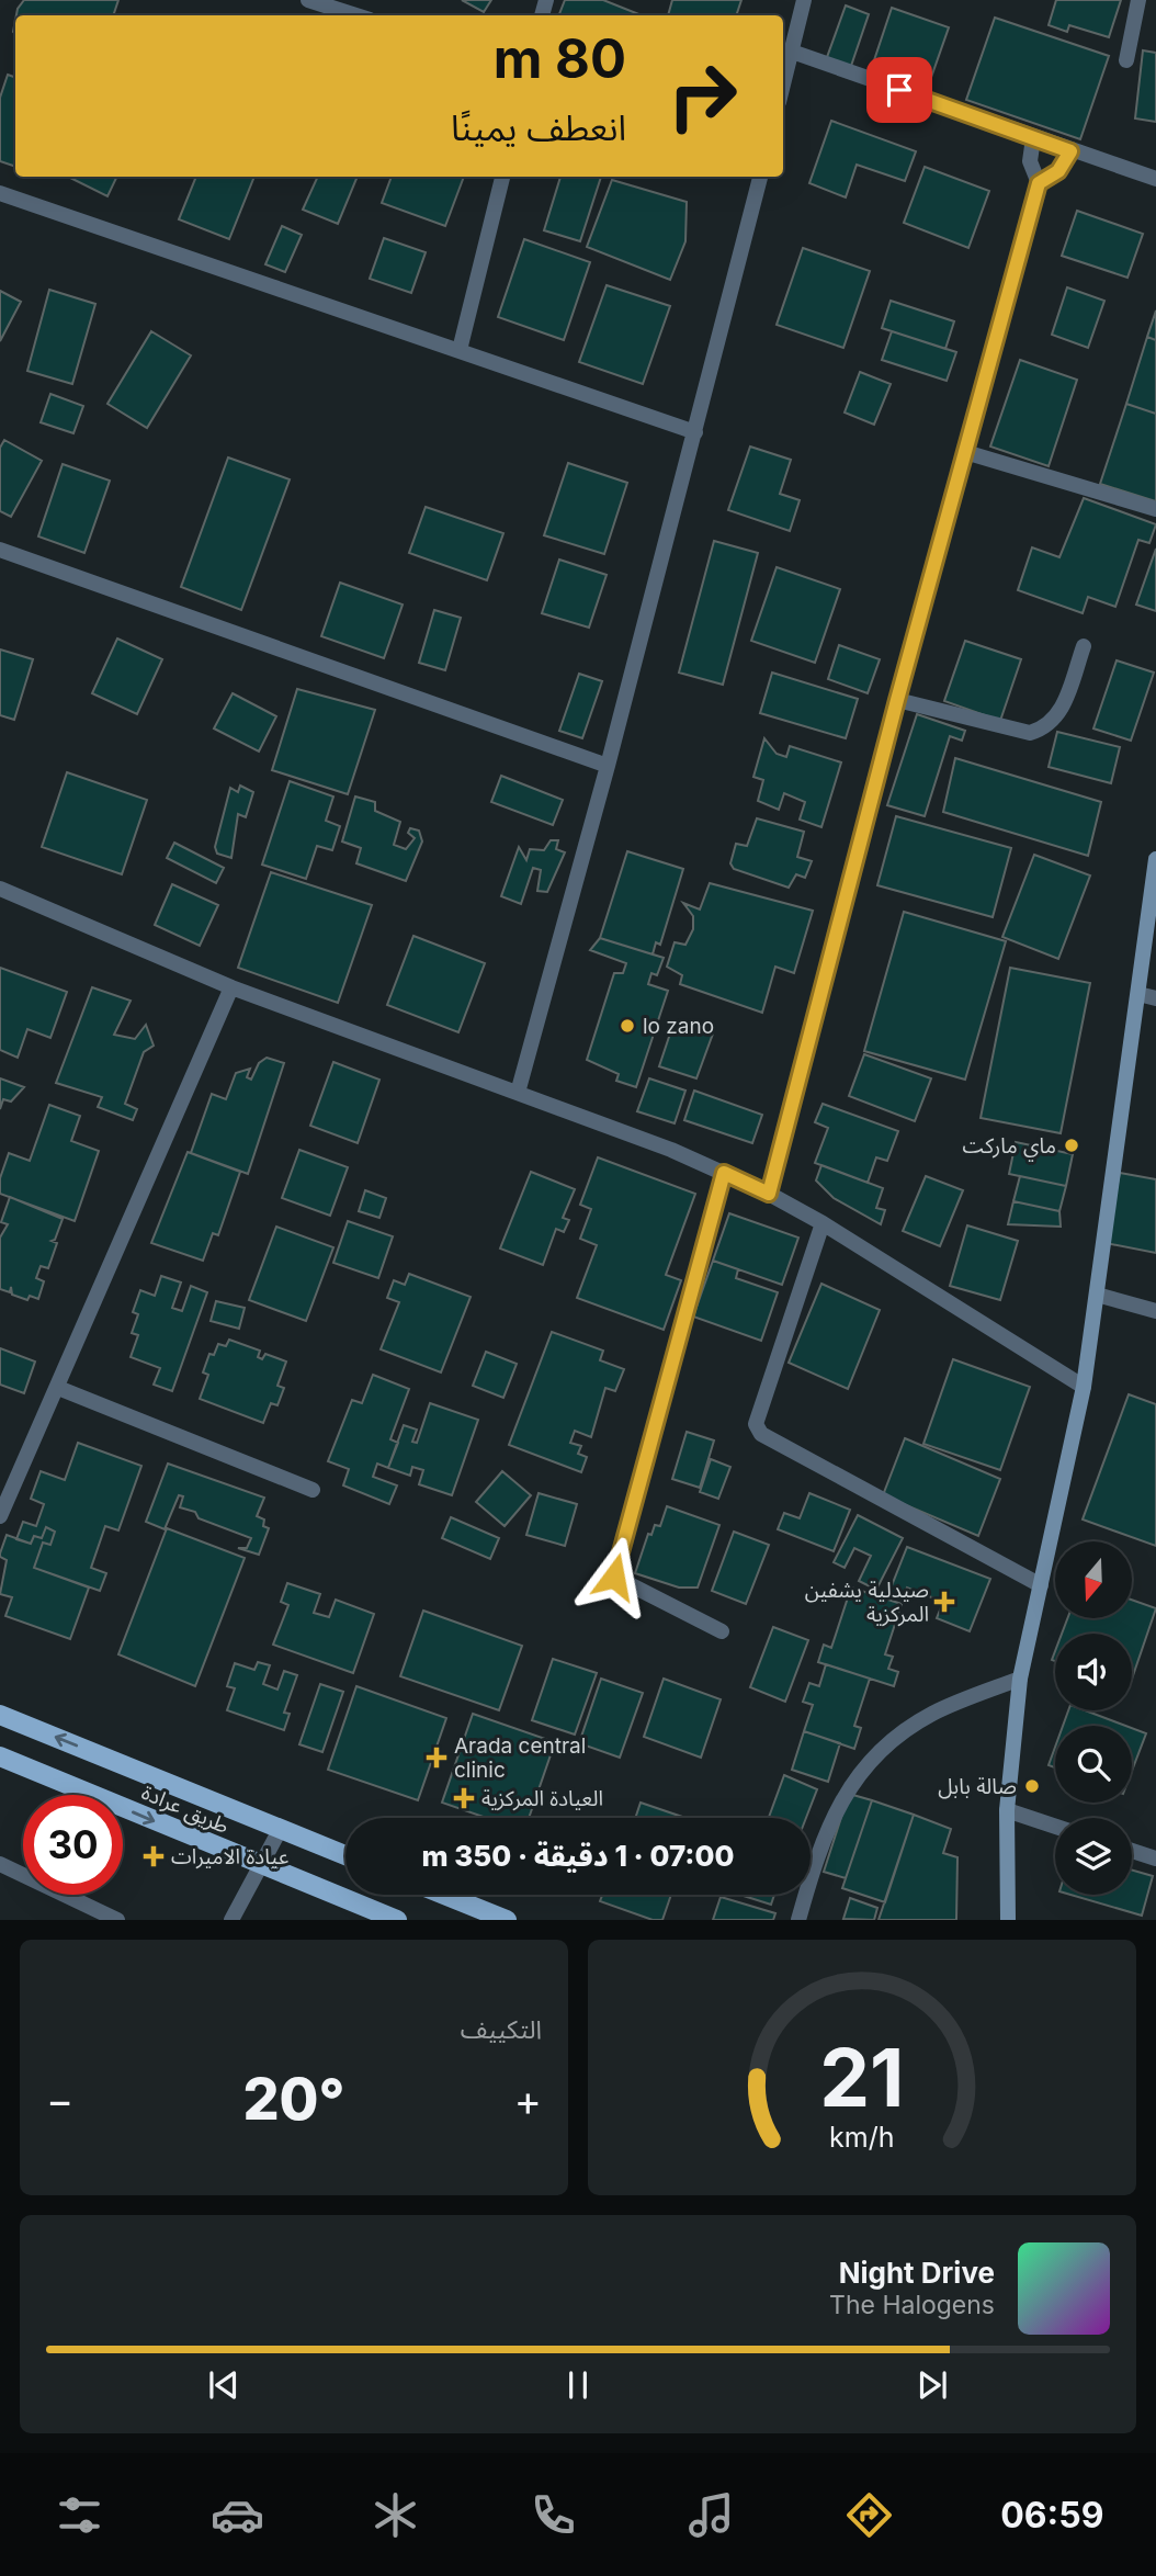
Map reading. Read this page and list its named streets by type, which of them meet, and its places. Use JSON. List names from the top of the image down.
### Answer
{
  "streets": {
    "main road": ["طريق عرادة"]
  },
  "places": {
    "other": ["lo zano", "ماي ماركت", "صالة بابل"],
    "health": [
      "صيدلية يشفين المركزية",
      "Arada central clinic",
      "العيادة المركزية",
      "عيادة الاميرات"
    ]
  },
  "north": "bottom",
  "page": {
    "turn": ["80 m", "انعطف يمينًا"],
    "limit": "30",
    "trip": "07:00 · 1 دقيقة · 350 m",
    "tile": "التكييف",
    "heat": ["−", "20°", "+"],
    "song": ["Night Drive", "The Halogens"],
    "tabs": "06:59",
    "gauge": ["21", "km/h"]
  }
}
